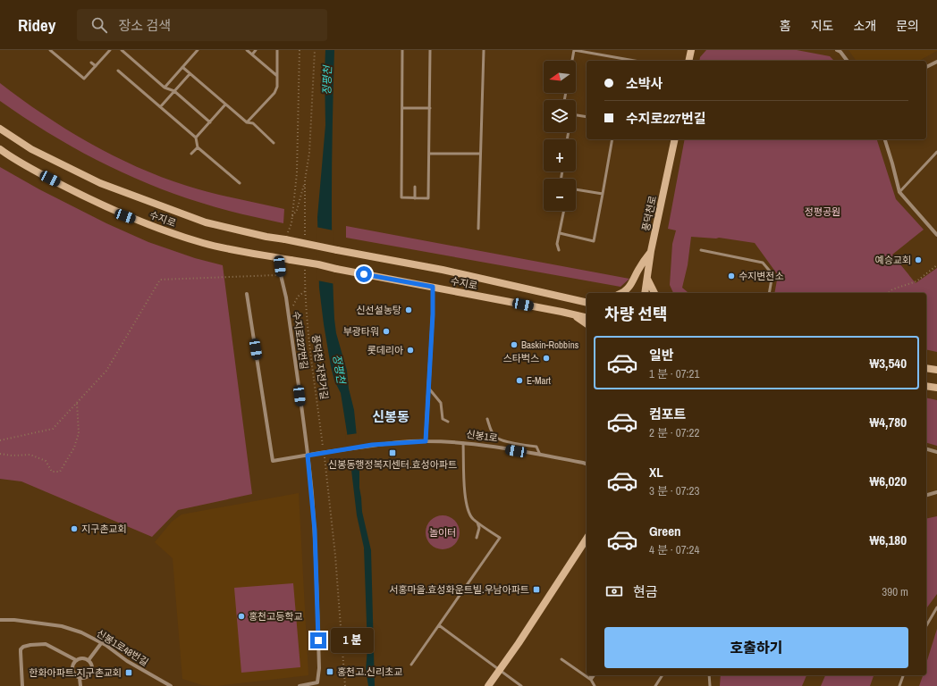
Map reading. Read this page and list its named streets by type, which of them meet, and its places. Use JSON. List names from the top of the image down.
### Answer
{
  "streets": {
    "main road": ["풍덕천로", "수지로"],
    "street": ["수지로227번길", "신봉1로", "신봉1로48번길"],
    "path": ["풍덕천 자전거길"]
  },
  "crossings": [
    ["수지로", "수지로227번길"],
    ["수지로227번길", "신봉1로"]
  ],
  "districts": ["신봉동"],
  "water": ["정평천"],
  "parks": ["정평공원", "놀이터"],
  "places": {
    "other": [
      "예승교회",
      "수지변전소",
      "신선설농탕",
      "부광타워",
      "Baskin-Robbins",
      "롯데리아",
      "스타벅스",
      "E-Mart",
      "지구촌교회",
      "홍천고등학교"
    ],
    "transit": [
      "신봉동행정복지센터.효성아파트",
      "서홍마을.효성화운트빌.우남아파트",
      "홍천고.신리초교",
      "한화아파트.지구촌교회"
    ]
  },
  "north": "left",
  "page": {
    "header": "Ridey",
    "search": "장소 검색",
    "nav": [
      "홈",
      "지도",
      "소개",
      "문의"
    ],
    "map_buttons": ["+", "−"],
    "banner": ["소박사", "수지로227번길"],
    "heading": "차량 선택",
    "list": [
      {
        "name": "일반",
        "note": "1 분 · 07:21",
        "value": "₩3,540"
      },
      {
        "name": "컴포트",
        "note": "2 분 · 07:22",
        "value": "₩4,780"
      },
      {
        "name": "XL",
        "note": "3 분 · 07:23",
        "value": "₩6,020"
      },
      {
        "name": "Green",
        "note": "4 분 · 07:24",
        "value": "₩6,180"
      }
    ],
    "pay": ["현금", "390 m"],
    "buttons": "호출하기",
    "bubble": "1 분"
  }
}
